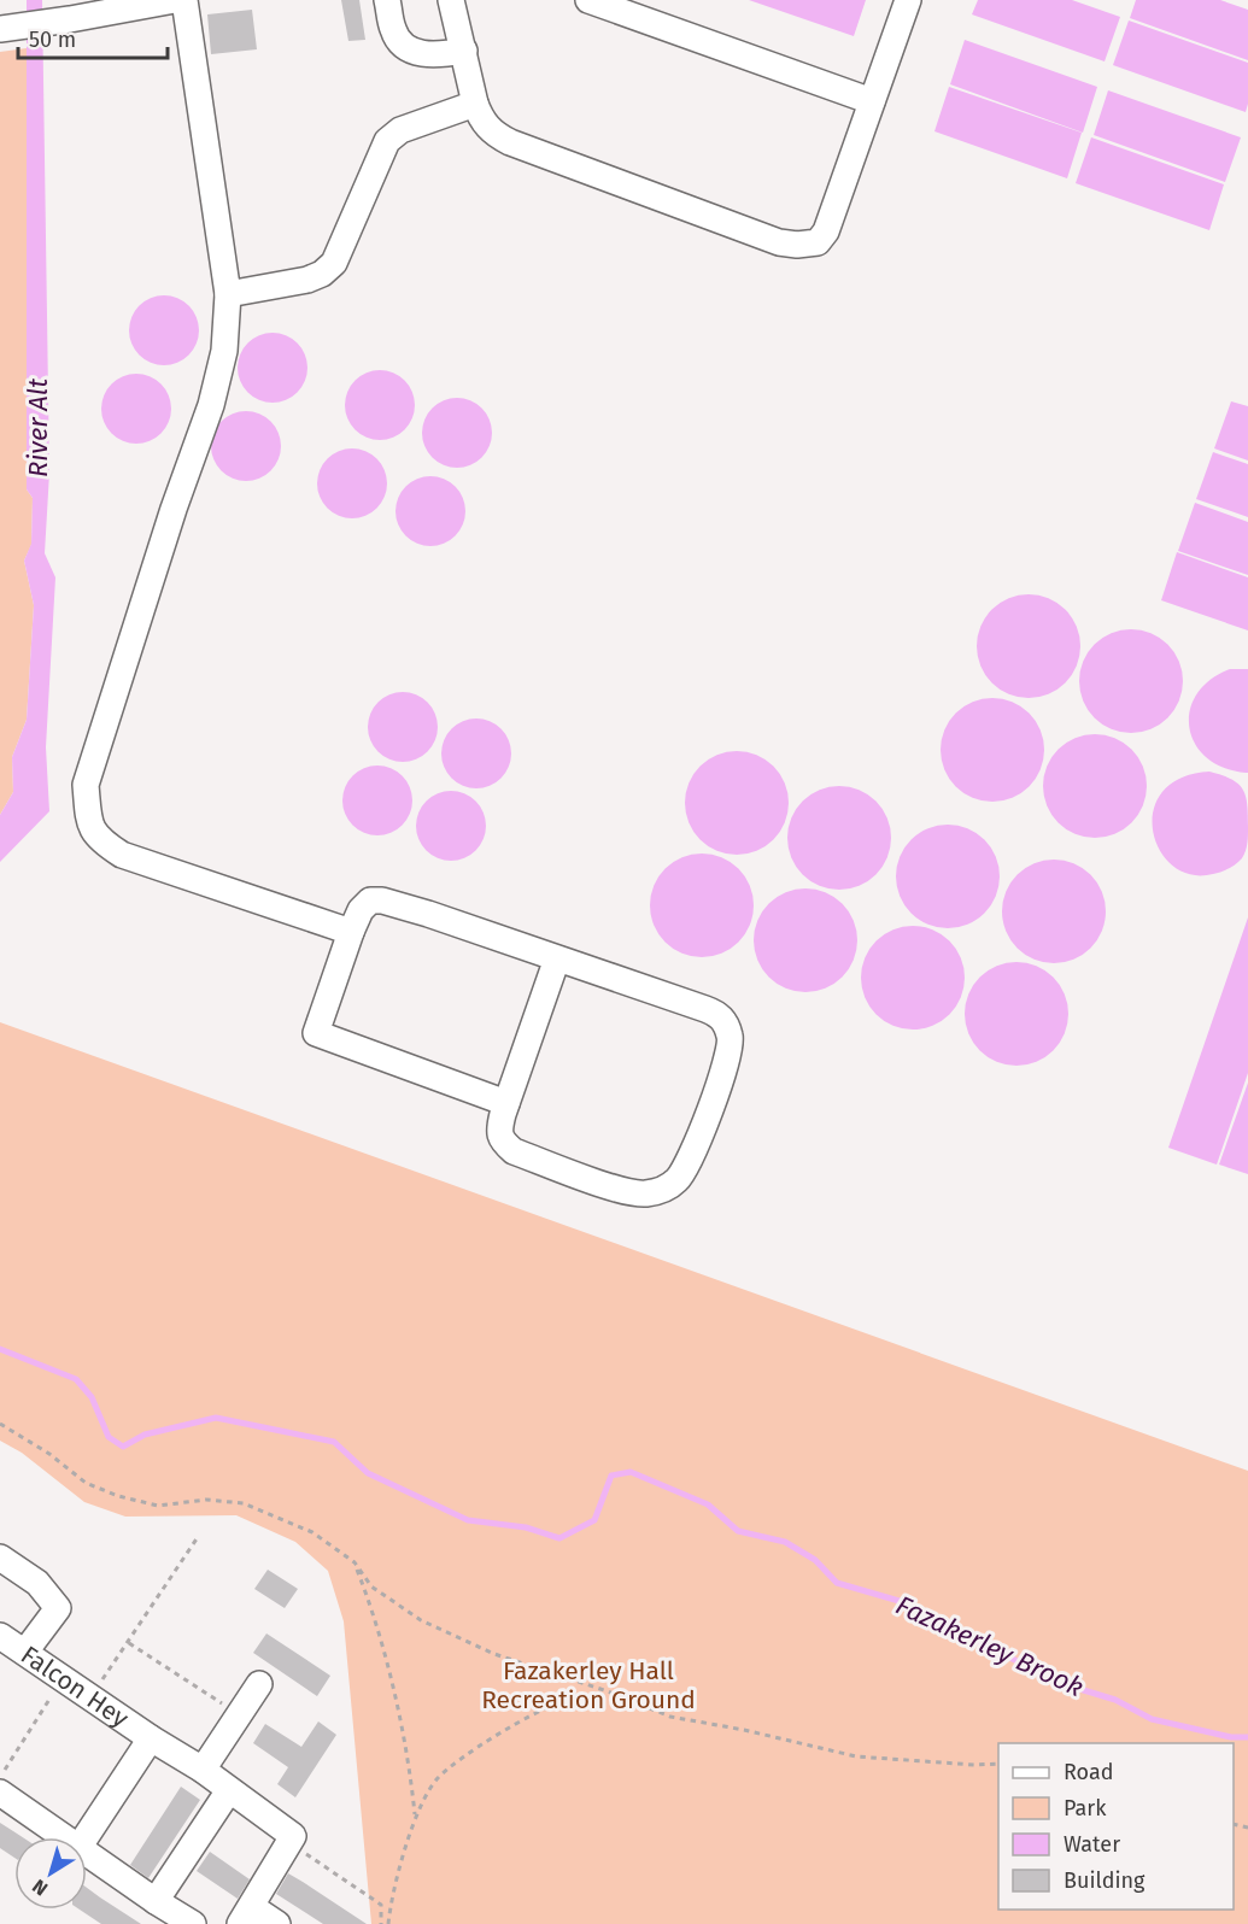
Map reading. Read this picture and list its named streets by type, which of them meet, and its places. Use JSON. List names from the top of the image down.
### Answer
{
  "streets": {
    "street": ["Falcon Hey"]
  },
  "water": ["River Alt", "Fazakerley Brook"],
  "parks": ["Fazakerley Hall Recreation Ground"],
  "legend": [
    "Road",
    "Park",
    "Water",
    "Building"
  ],
  "scale_bar": "50 m",
  "north": "bottom left"
}
